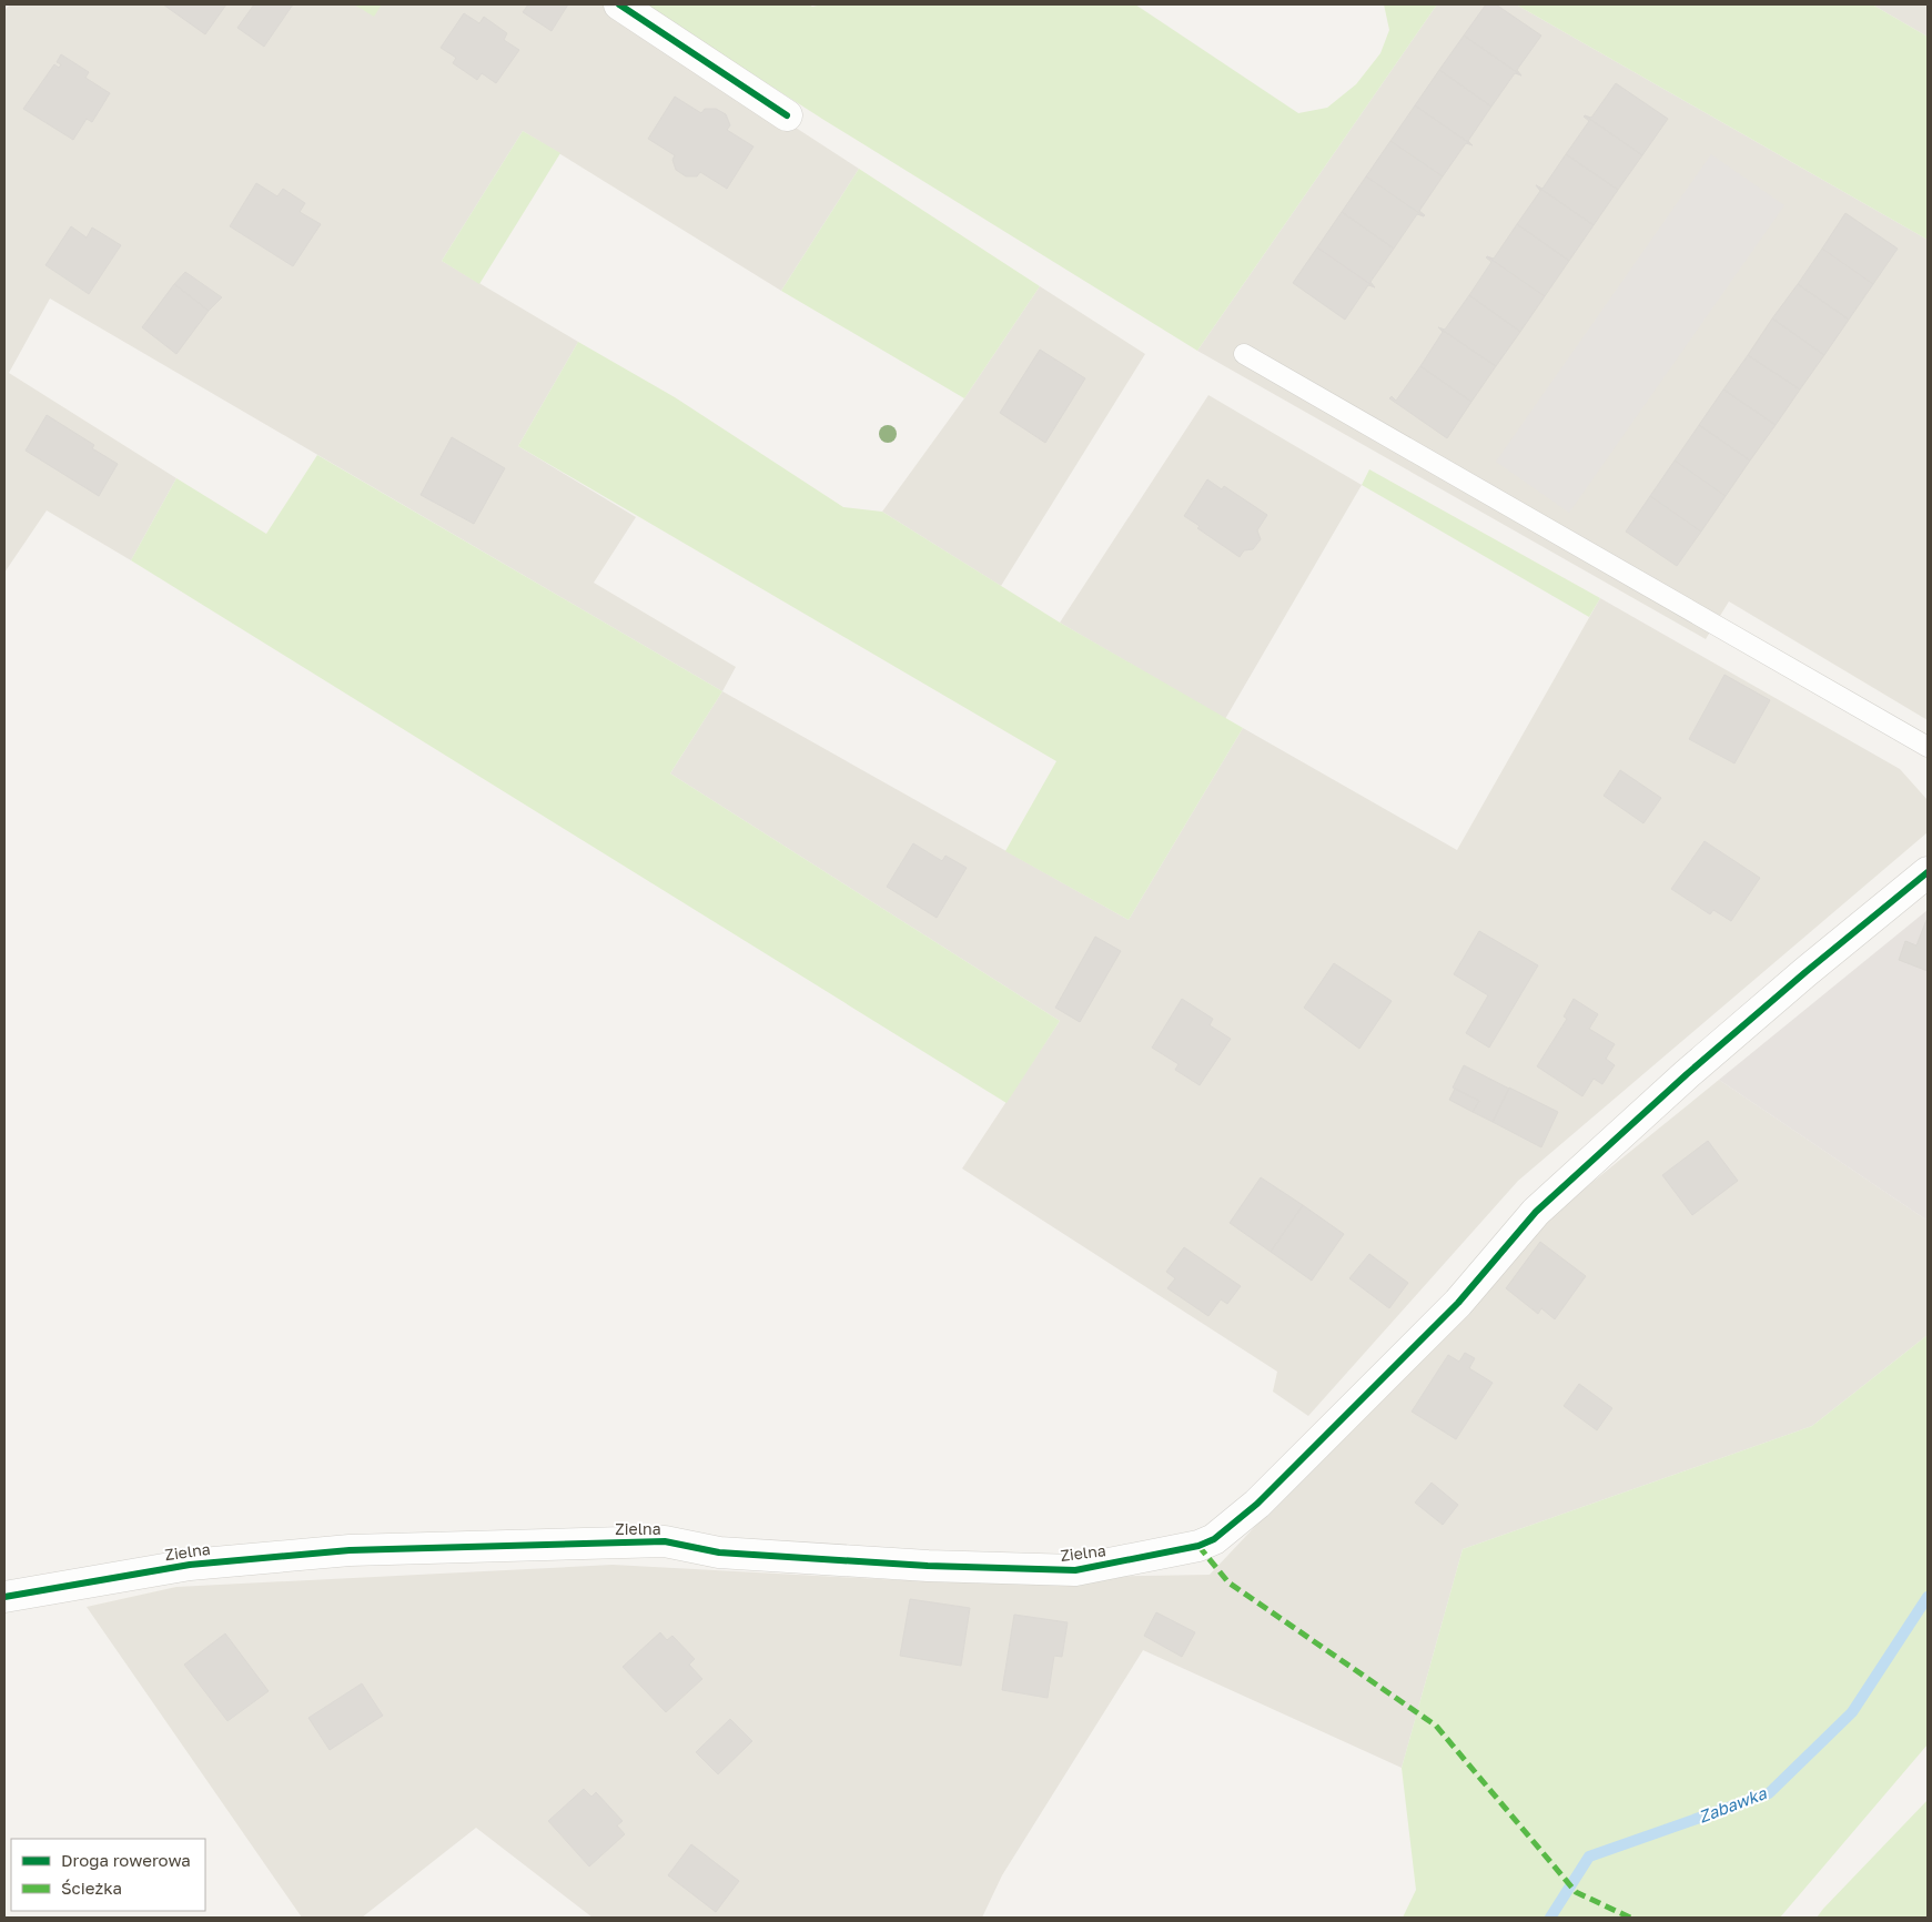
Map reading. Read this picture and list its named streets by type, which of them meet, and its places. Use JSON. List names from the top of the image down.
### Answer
{
  "streets": {
    "street": ["Zielna"]
  },
  "water": ["Zabawka"],
  "legend": ["Droga rowerowa", "Ścieżka"]
}
